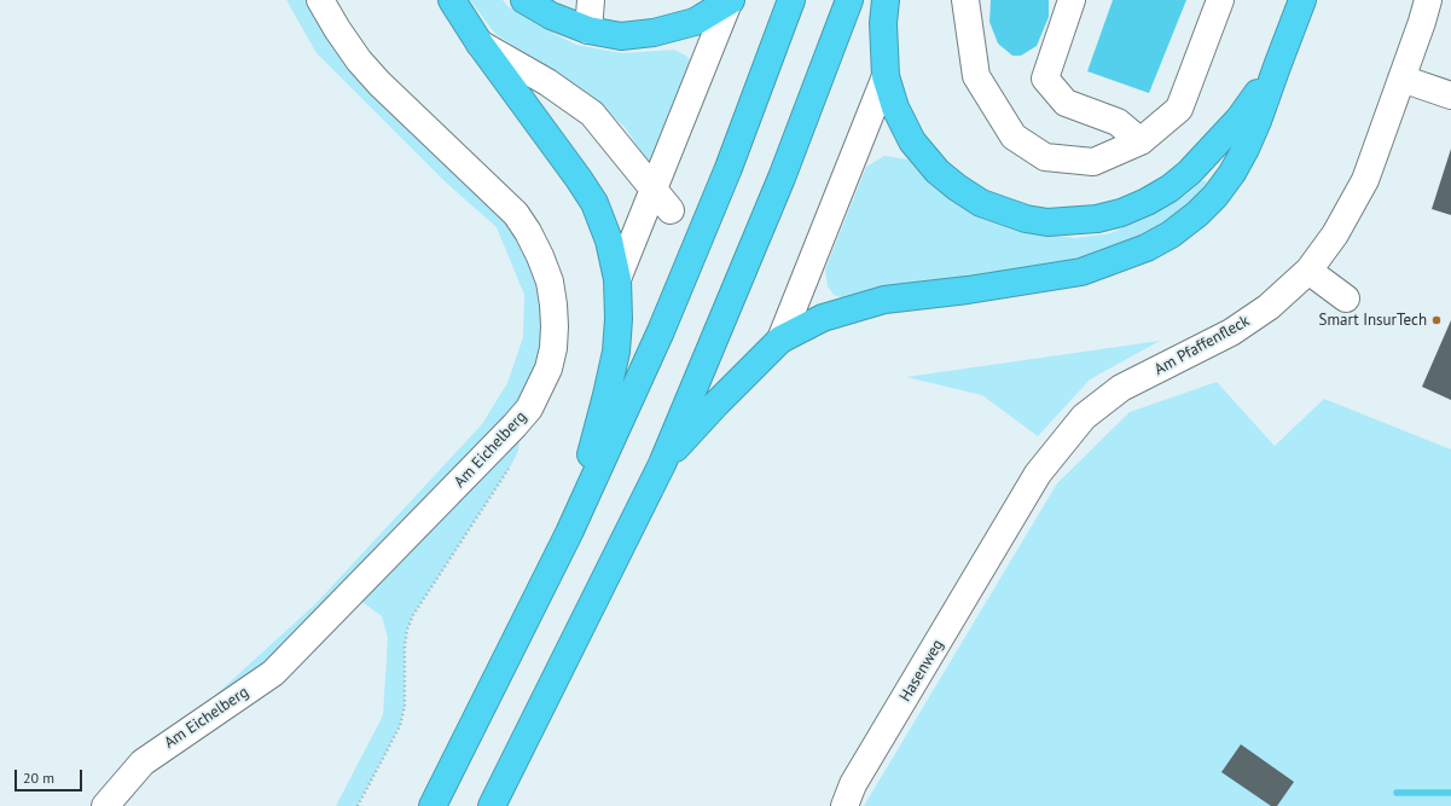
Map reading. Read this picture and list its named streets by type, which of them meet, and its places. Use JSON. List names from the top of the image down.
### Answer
{
  "streets": {
    "street": ["Am Pfaffenfleck", "Am Eichelberg", "Hasenweg"]
  },
  "crossings": [
    ["Am Pfaffenfleck", "Hasenweg"]
  ],
  "places": ["Smart InsurTech"],
  "scale_bar": "20 m"
}
